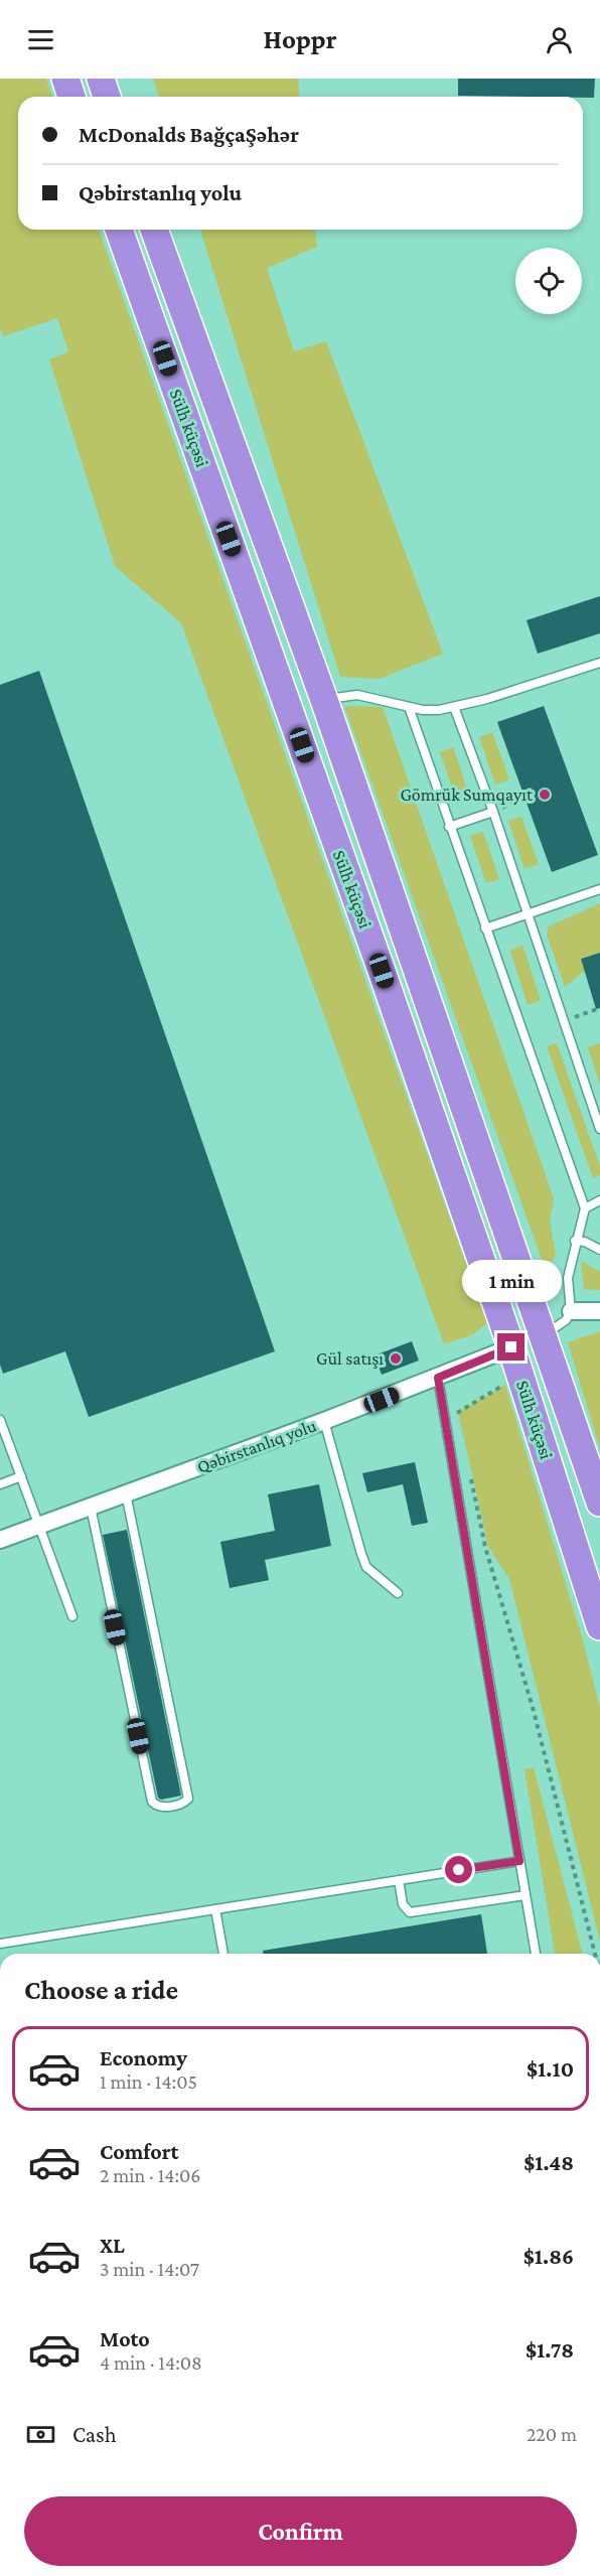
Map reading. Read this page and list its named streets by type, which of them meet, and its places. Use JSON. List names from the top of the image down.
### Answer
{
  "streets": {
    "highway": ["Sülh küçəsi"],
    "street": ["Qəbirstanlıq yolu"]
  },
  "crossings": [
    ["Sülh küçəsi", "Qəbirstanlıq yolu"]
  ],
  "places": ["Gömrük Sumqayıt", "Gül satışı"],
  "page": {
    "header": "Hoppr",
    "banner": ["McDonalds BağçaŞəhər", "Qəbirstanlıq yolu"],
    "bubble": "1 min",
    "heading": "Choose a ride",
    "list": [
      {
        "name": "Economy",
        "note": "1 min · 14:05",
        "value": "$1.10"
      },
      {
        "name": "Comfort",
        "note": "2 min · 14:06",
        "value": "$1.48"
      },
      {
        "name": "XL",
        "note": "3 min · 14:07",
        "value": "$1.86"
      },
      {
        "name": "Moto",
        "note": "4 min · 14:08",
        "value": "$1.78"
      }
    ],
    "pay": ["Cash", "220 m"],
    "buttons": "Confirm"
  }
}
